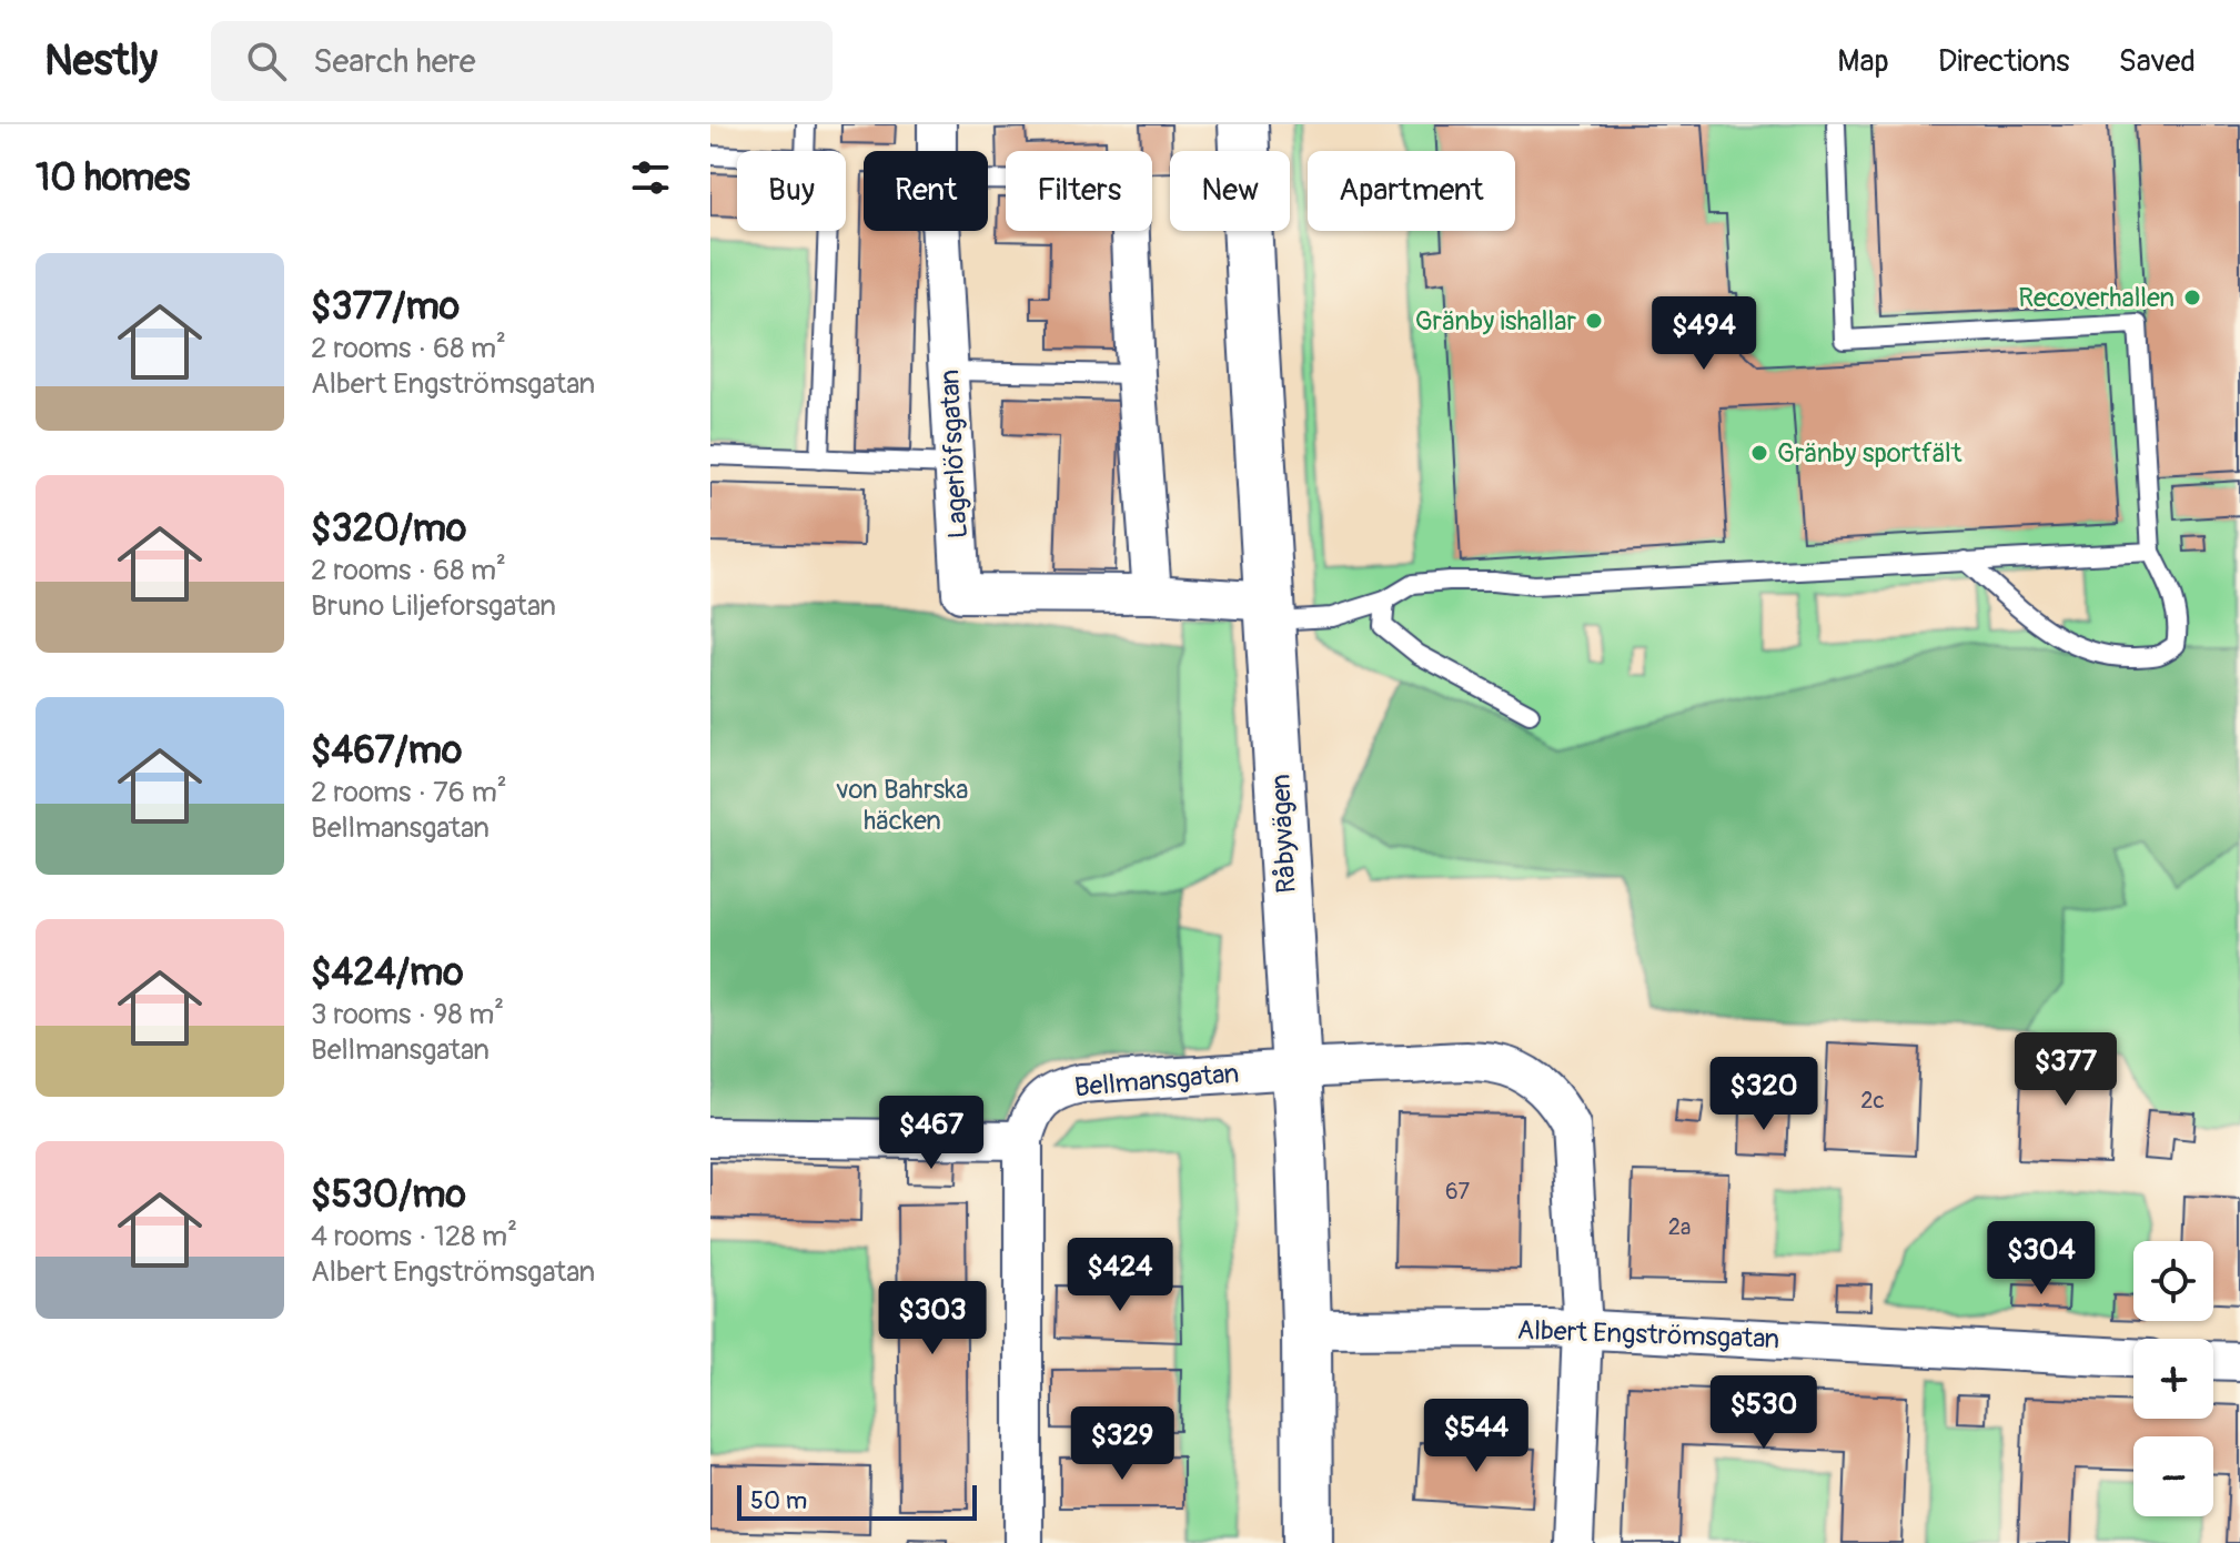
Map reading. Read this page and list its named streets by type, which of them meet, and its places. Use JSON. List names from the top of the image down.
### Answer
{
  "streets": {
    "main road": ["Råbyvägen"],
    "street": ["Lagerlöfsgatan", "Bellmansgatan", "Albert Engströmsgatan"]
  },
  "crossings": [
    ["Lagerlöfsgatan", "Råbyvägen"],
    ["Råbyvägen", "Bellmansgatan"],
    ["Råbyvägen", "Albert Engströmsgatan"],
    ["Bellmansgatan", "Albert Engströmsgatan"]
  ],
  "parks": ["von Bahrska häcken"],
  "places": ["Recoverhallen", "Gränby ishallar", "Gränby sportfält"],
  "house_numbers": ["2c", "67", "2a"],
  "scale_bar": "50 m",
  "page": {
    "header": "Nestly",
    "search": "Search here",
    "nav": ["Map", "Directions", "Saved"],
    "heading": "10 homes",
    "chip": [
      "Buy",
      "Rent",
      "Filters",
      "New",
      "Apartment"
    ],
    "list": [
      {
        "name": "$377/mo",
        "note": "2 rooms · 68 m² · Albert Engströmsgatan"
      },
      {
        "name": "$320/mo",
        "note": "2 rooms · 68 m² · Bruno Liljeforsgatan"
      },
      {
        "name": "$467/mo",
        "note": "2 rooms · 76 m² · Bellmansgatan"
      },
      {
        "name": "$424/mo",
        "note": "3 rooms · 98 m² · Bellmansgatan"
      },
      {
        "name": "$530/mo",
        "note": "4 rooms · 128 m² · Albert Engströmsgatan"
      }
    ],
    "price": [
      "$494",
      "$377",
      "$320",
      "$467",
      "$304",
      "$424",
      "$303",
      "$530",
      "$544",
      "$329"
    ],
    "map_buttons": ["+", "−"],
    "scale": "50 m"
  }
}
